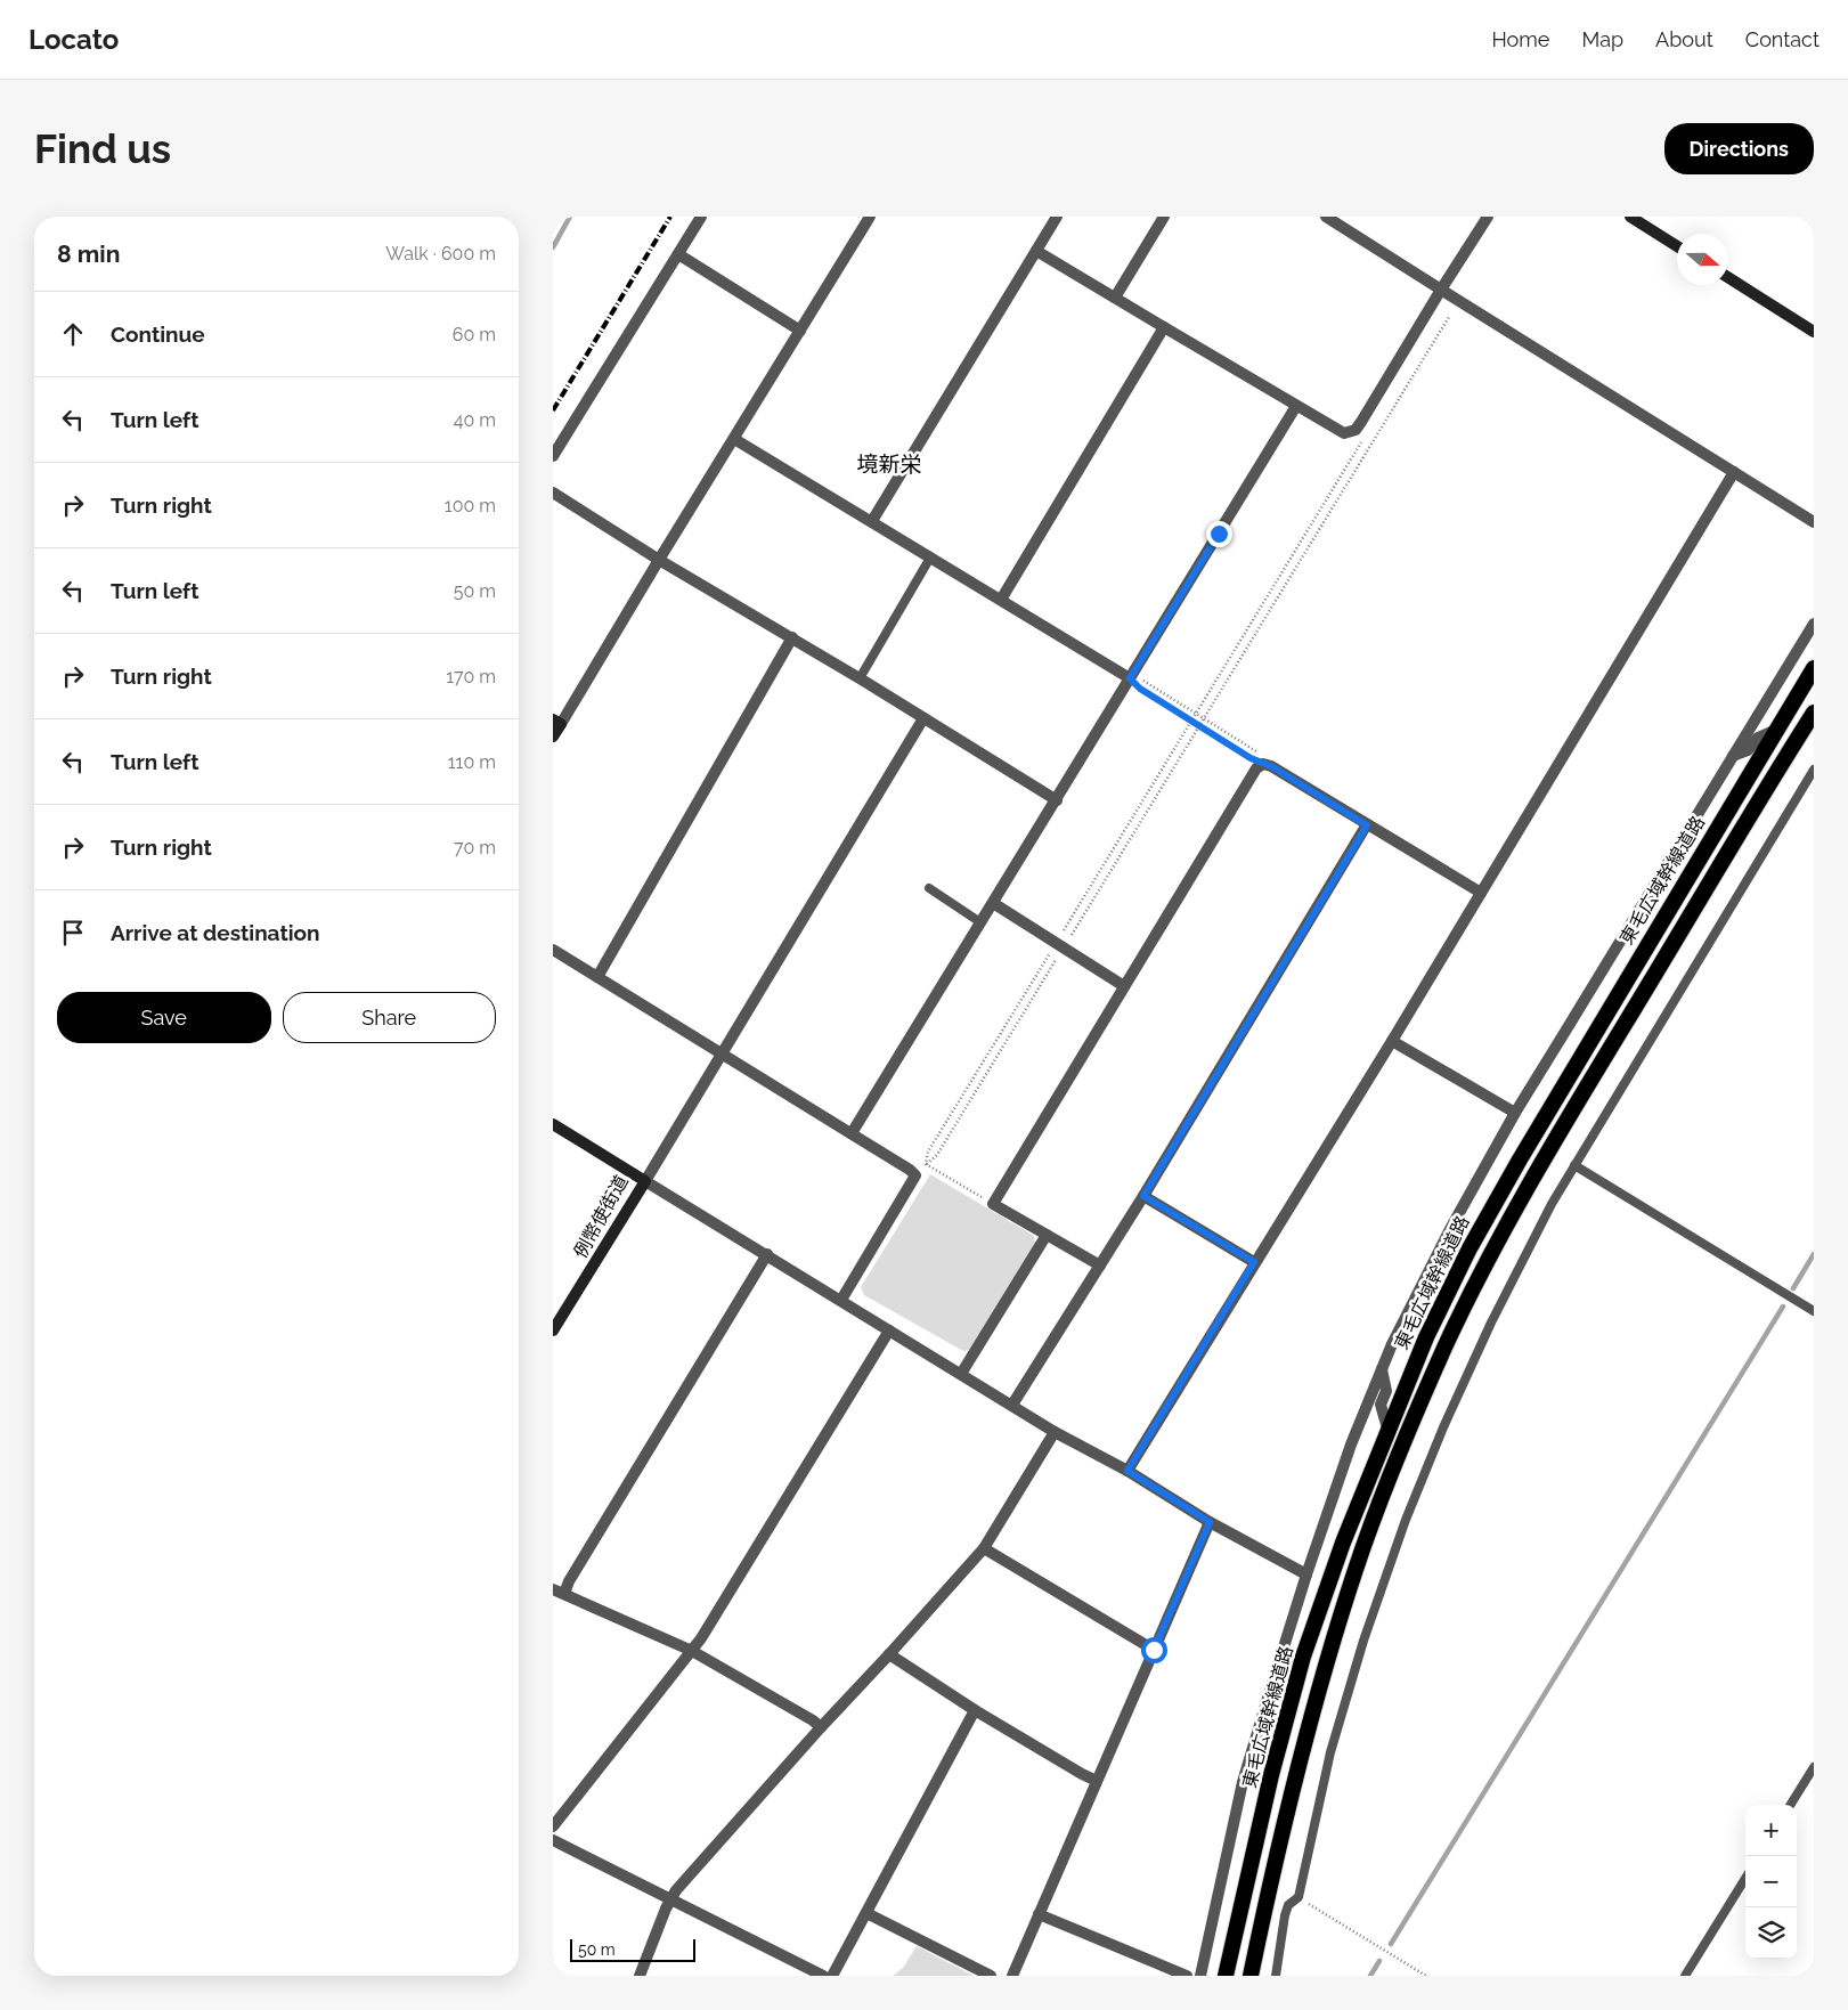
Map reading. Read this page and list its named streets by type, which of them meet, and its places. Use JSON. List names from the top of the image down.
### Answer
{
  "streets": {
    "highway": ["東毛広域幹線道路"],
    "main road": ["例幣使街道"]
  },
  "districts": ["境新栄"],
  "scale_bar": "50 m",
  "north": "right",
  "page": {
    "header": "Locato",
    "nav": [
      "Home",
      "Map",
      "About",
      "Contact"
    ],
    "buttons": [
      "Directions",
      ["Save", "Share"]
    ],
    "title": "Find us",
    "heading": ["8 min", "Walk · 600 m"],
    "list": [
      ["Continue", "60 m"],
      ["Turn left", "40 m"],
      ["Turn right", "100 m"],
      ["Turn left", "50 m"],
      ["Turn right", "170 m"],
      ["Turn left", "110 m"],
      ["Turn right", "70 m"],
      "Arrive at destination"
    ],
    "map_buttons": ["+", "−"],
    "scale": "50 m"
  }
}
